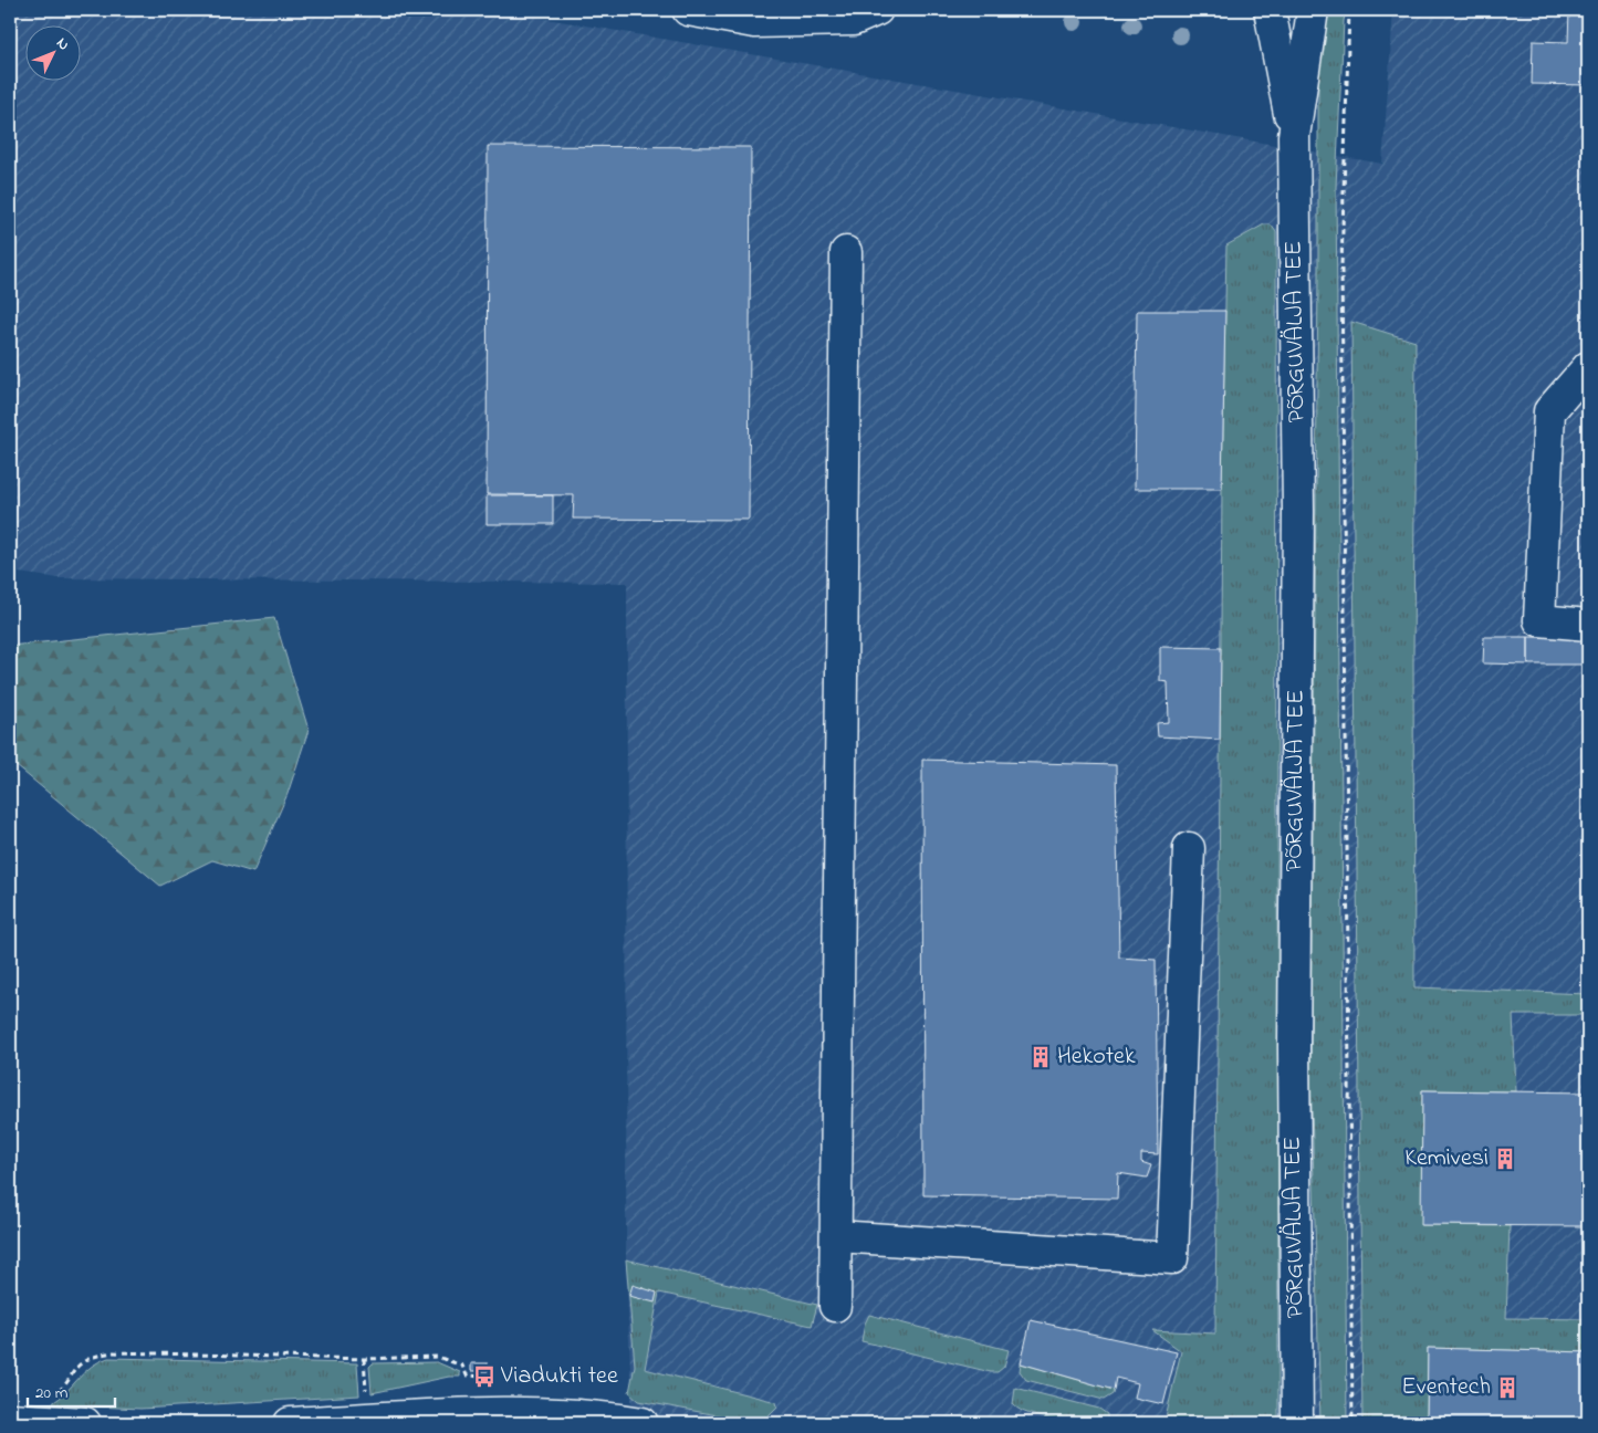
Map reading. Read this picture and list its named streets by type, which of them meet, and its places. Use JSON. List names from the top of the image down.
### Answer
{
  "streets": {
    "street": ["PÕRGUVÄLJA TEE"]
  },
  "places": {
    "building": ["Hekotek", "Kemivesi", "Eventech"],
    "bus stop": ["Viadukti tee"]
  },
  "scale_bar": "20 m",
  "north": "top right"
}
